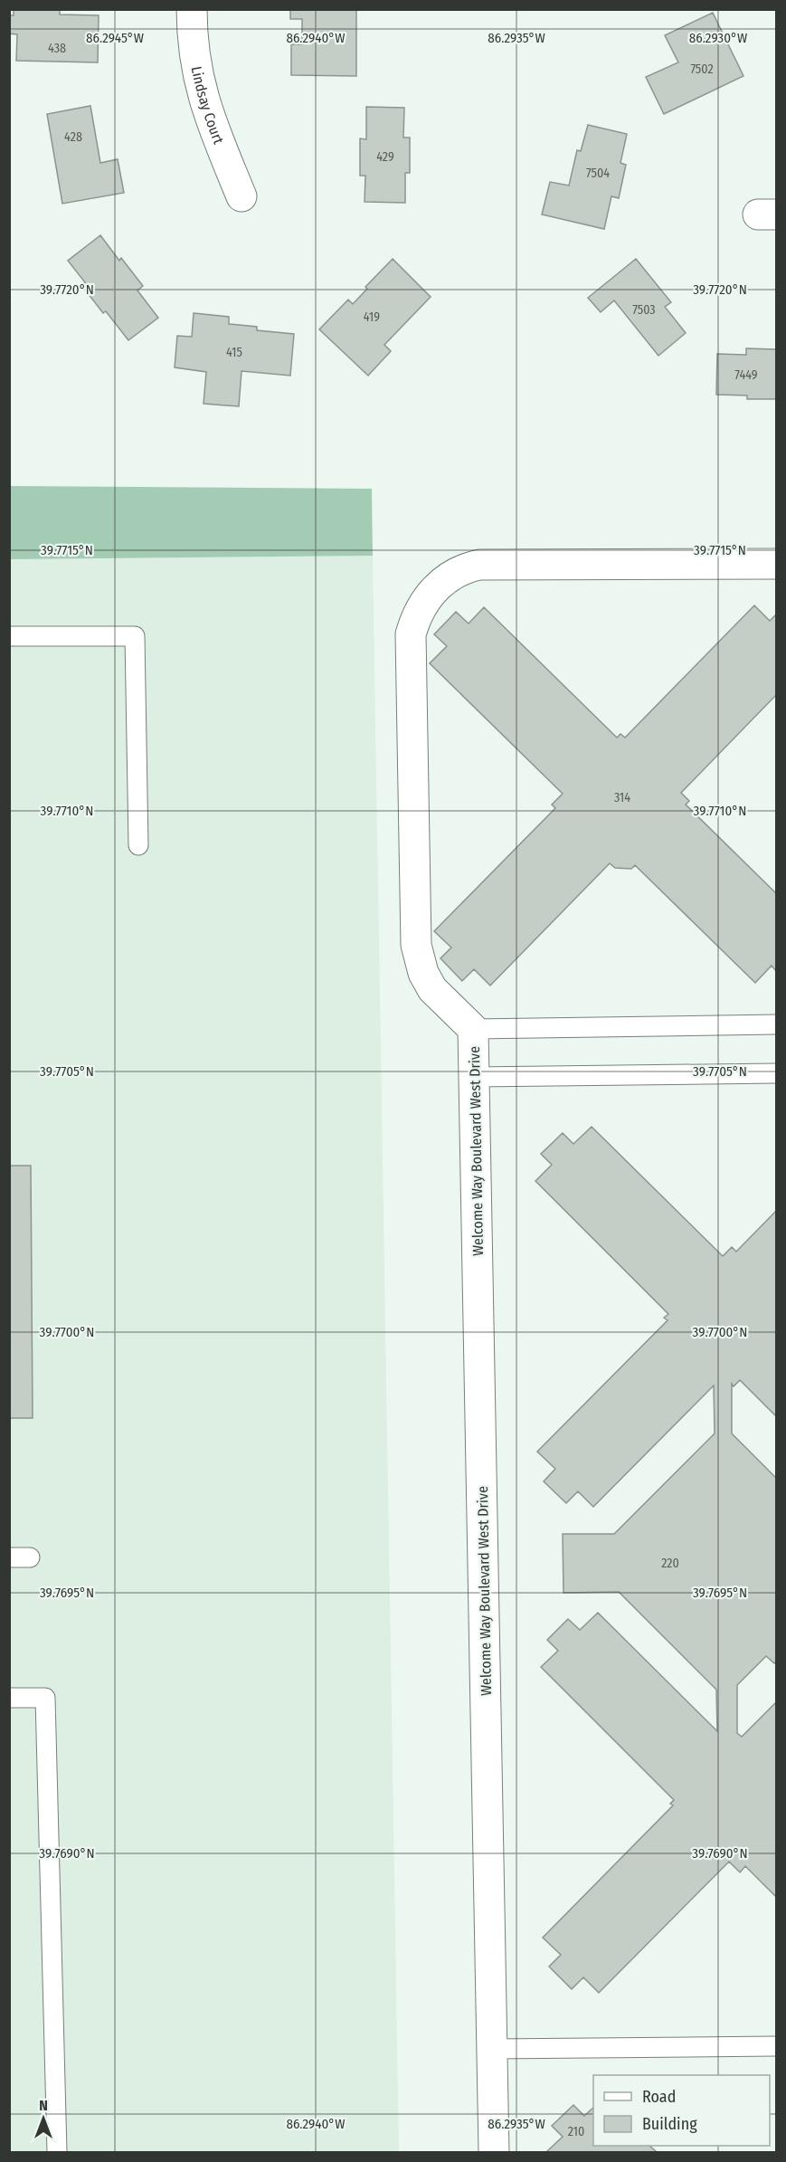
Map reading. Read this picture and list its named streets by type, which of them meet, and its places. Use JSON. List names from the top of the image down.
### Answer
{
  "streets": {
    "street": ["Lindsay Court", "Welcome Way Boulevard West Drive"]
  },
  "house_numbers": [
    "438",
    "7502",
    "428",
    "429",
    "7504",
    "7503",
    "419",
    "415",
    "7449",
    "314",
    "220",
    "210"
  ],
  "legend": ["Road", "Building"],
  "north": "top",
  "coordinates": [
    "86.2945°W",
    "86.2940°W",
    "86.2935°W",
    "86.2930°W",
    "39.7720°N",
    "39.7715°N",
    "39.7710°N",
    "39.7705°N",
    "39.7700°N",
    "39.7695°N",
    "39.7690°N"
  ]
}
